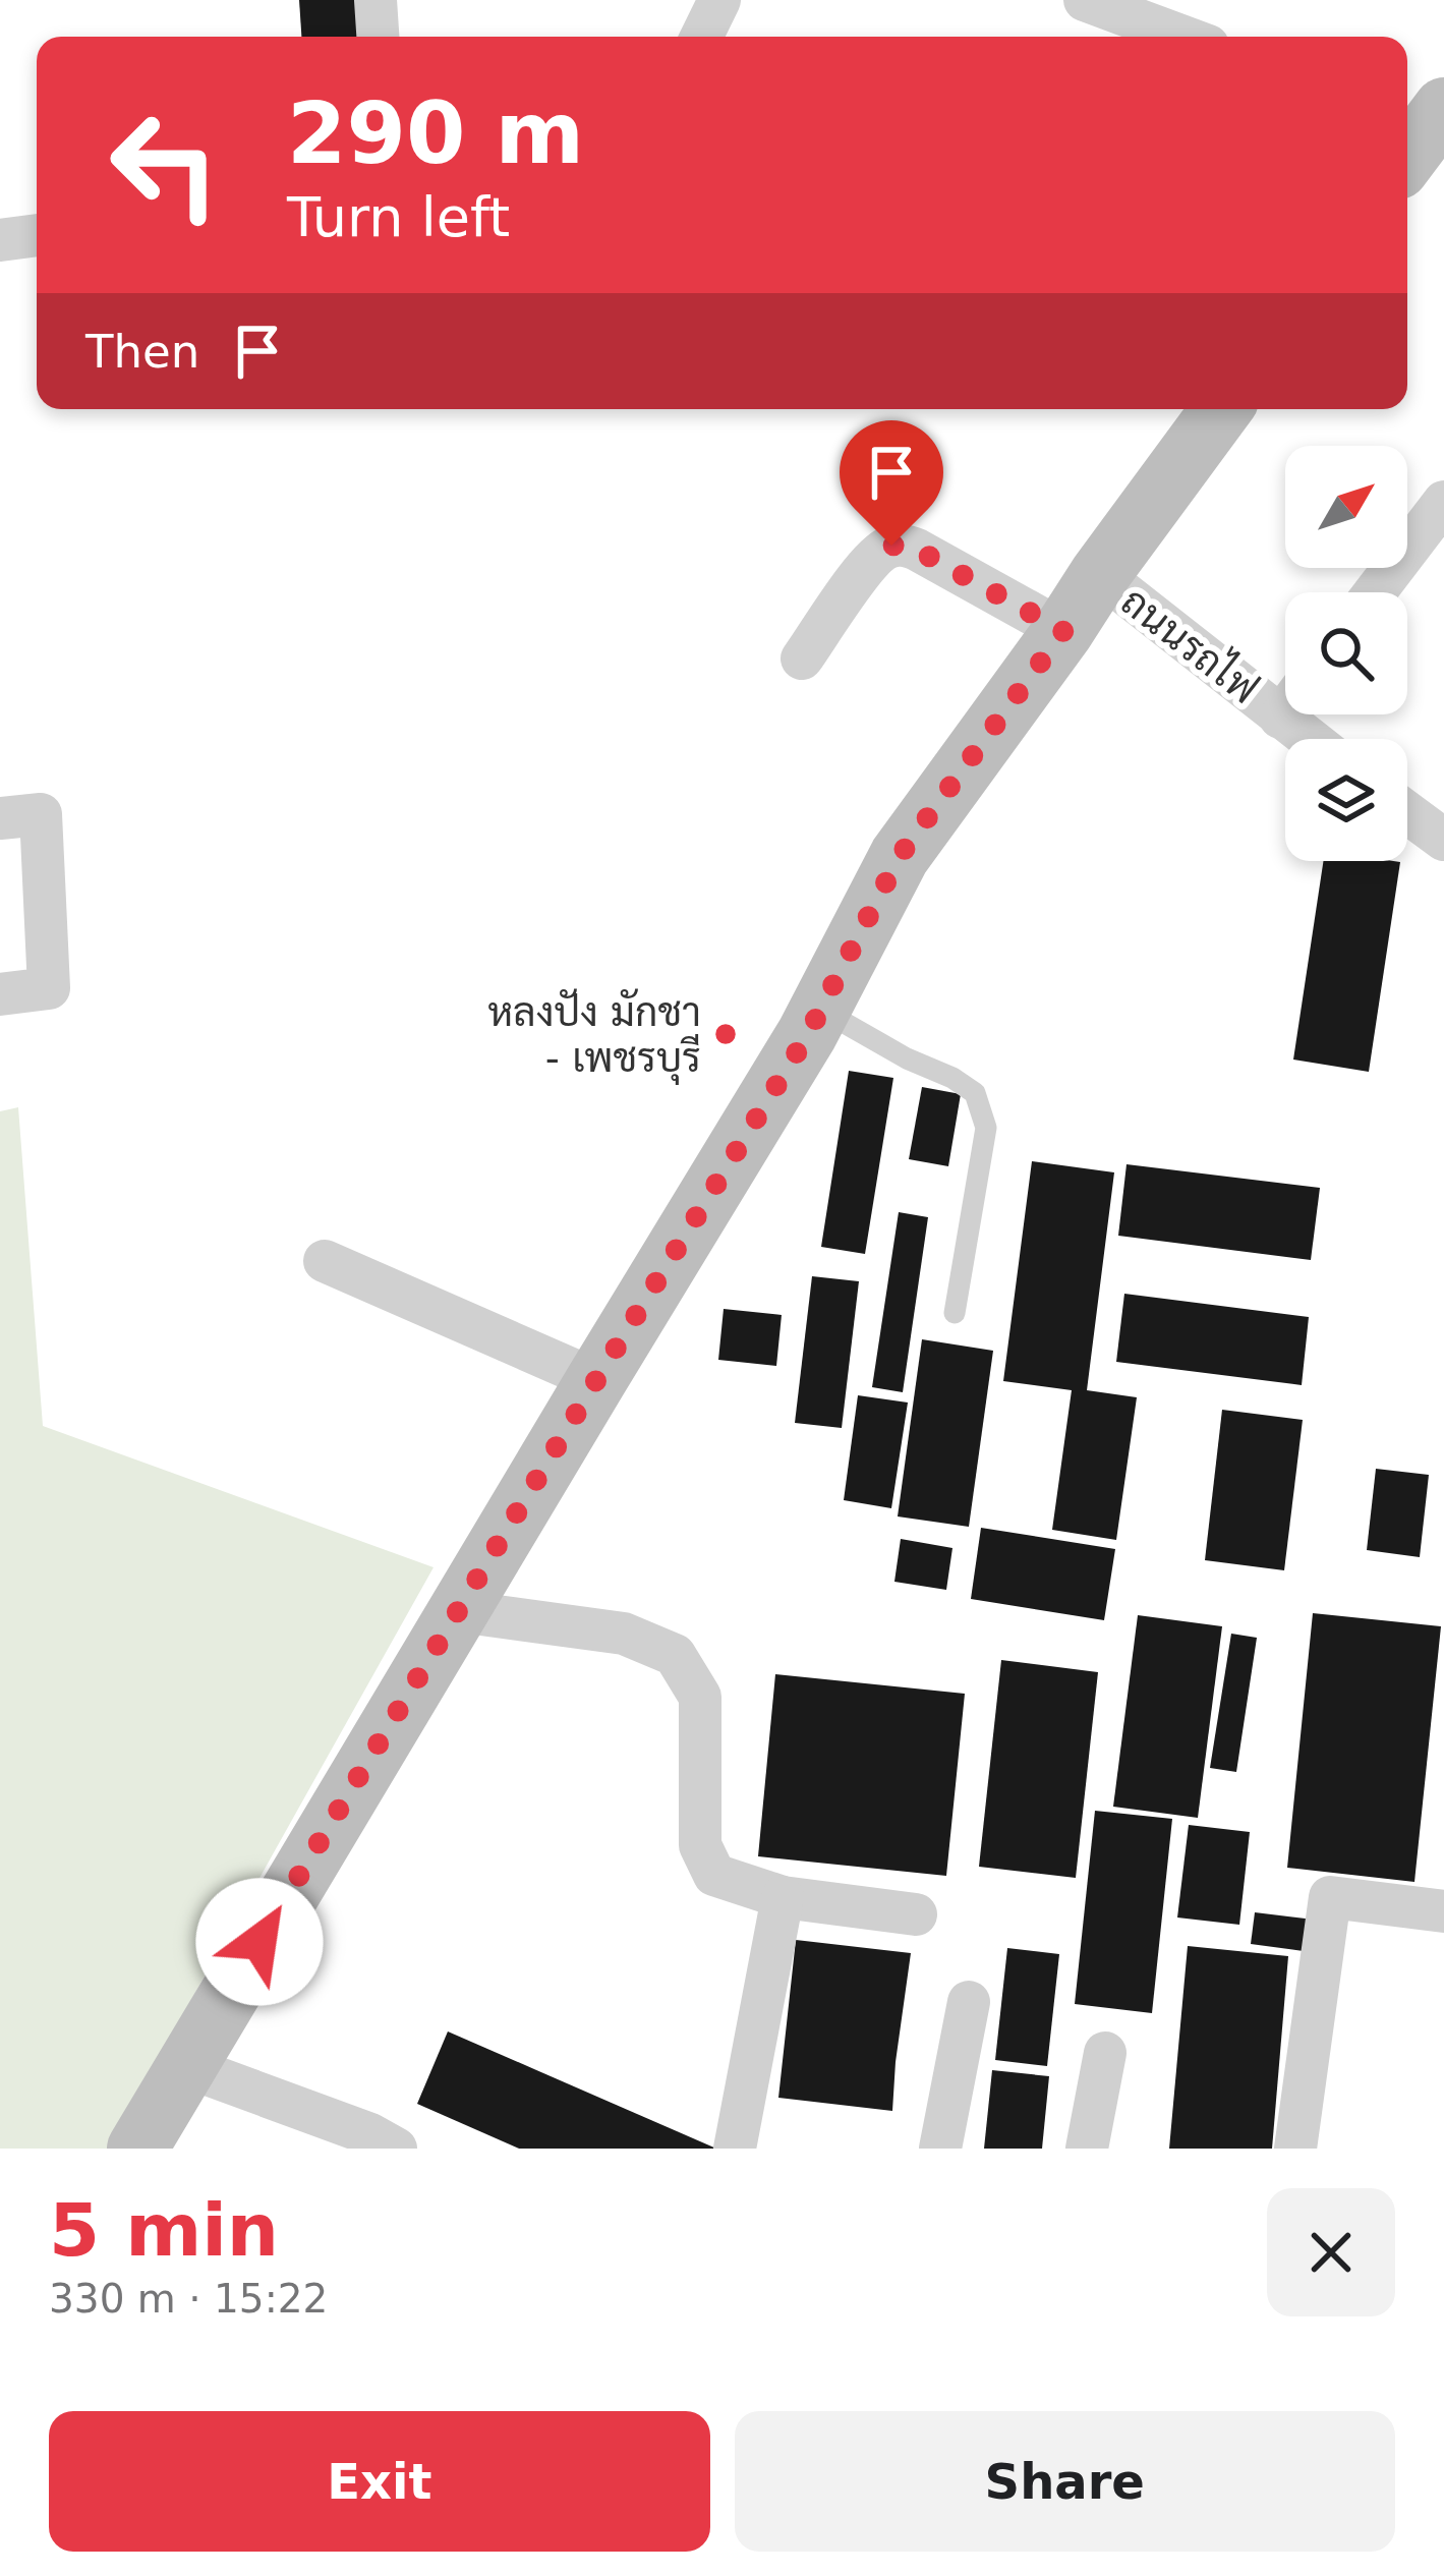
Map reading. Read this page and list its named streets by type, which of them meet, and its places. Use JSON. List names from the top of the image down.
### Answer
{
  "streets": {
    "street": ["ถนนรถไฟ"]
  },
  "places": ["หลงปัง มักชา - เพชรบุรี"],
  "north": "top right",
  "page": {
    "turn": ["290 m", "Turn left"],
    "then": "Then",
    "heading": ["5 min", "330 m · 15:22"],
    "buttons": ["Exit", "Share"]
  }
}
